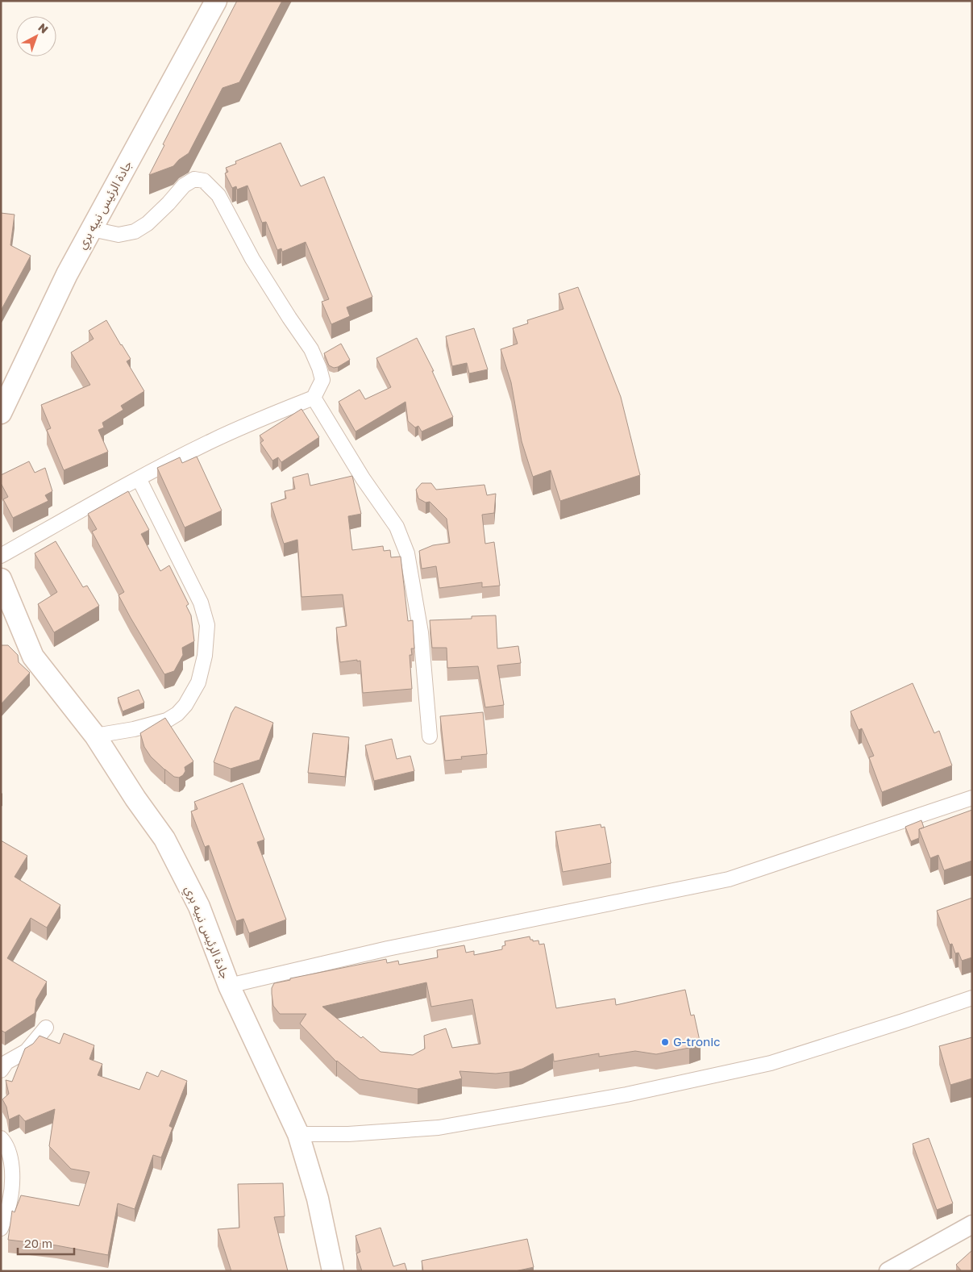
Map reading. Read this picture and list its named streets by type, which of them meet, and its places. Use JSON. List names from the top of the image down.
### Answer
{
  "streets": {
    "main road": ["جادة الرئيس نبيه بري"]
  },
  "places": ["G-tronic"],
  "scale_bar": "20 m",
  "north": "top right"
}
